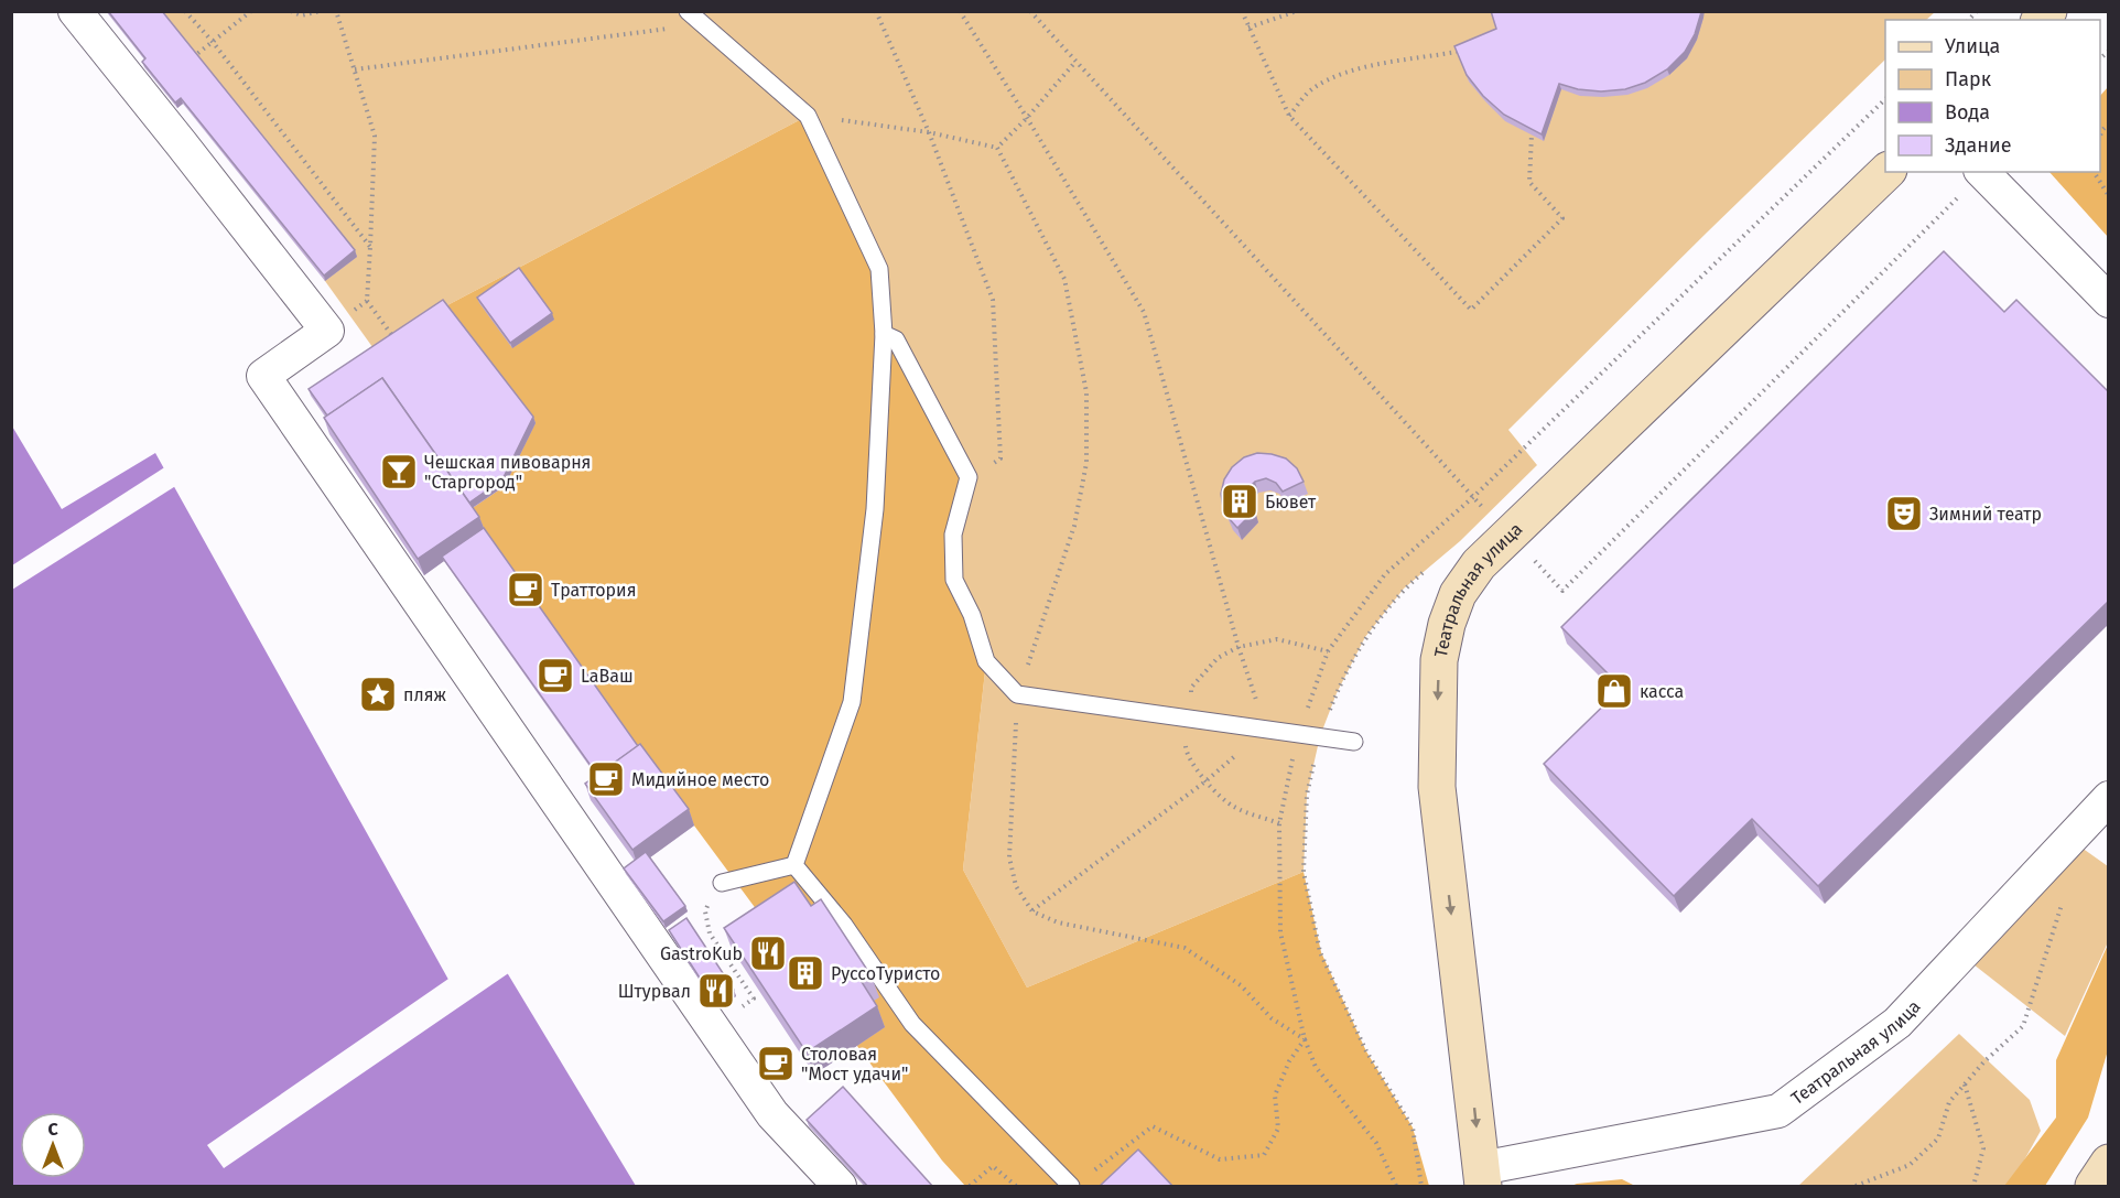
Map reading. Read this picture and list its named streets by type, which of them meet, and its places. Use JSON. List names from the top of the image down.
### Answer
{
  "streets": {
    "main road": ["Театральная улица"]
  },
  "places": {
    "bar": ["Чешская пивоварня \"Старгород\""],
    "building": ["Бювет", "РуссоТуристо"],
    "theatre": ["Зимний театр"],
    "cafe": [
      "Траттория",
      "LaВаш",
      "Мидийное место",
      "Столовая \"Мост удачи\""
    ],
    "shop": ["касса"],
    "place": ["пляж"],
    "restaurant": ["GastroKub", "Штурвал"]
  },
  "legend": [
    "Улица",
    "Парк",
    "Вода",
    "Здание"
  ],
  "north": "top"
}
